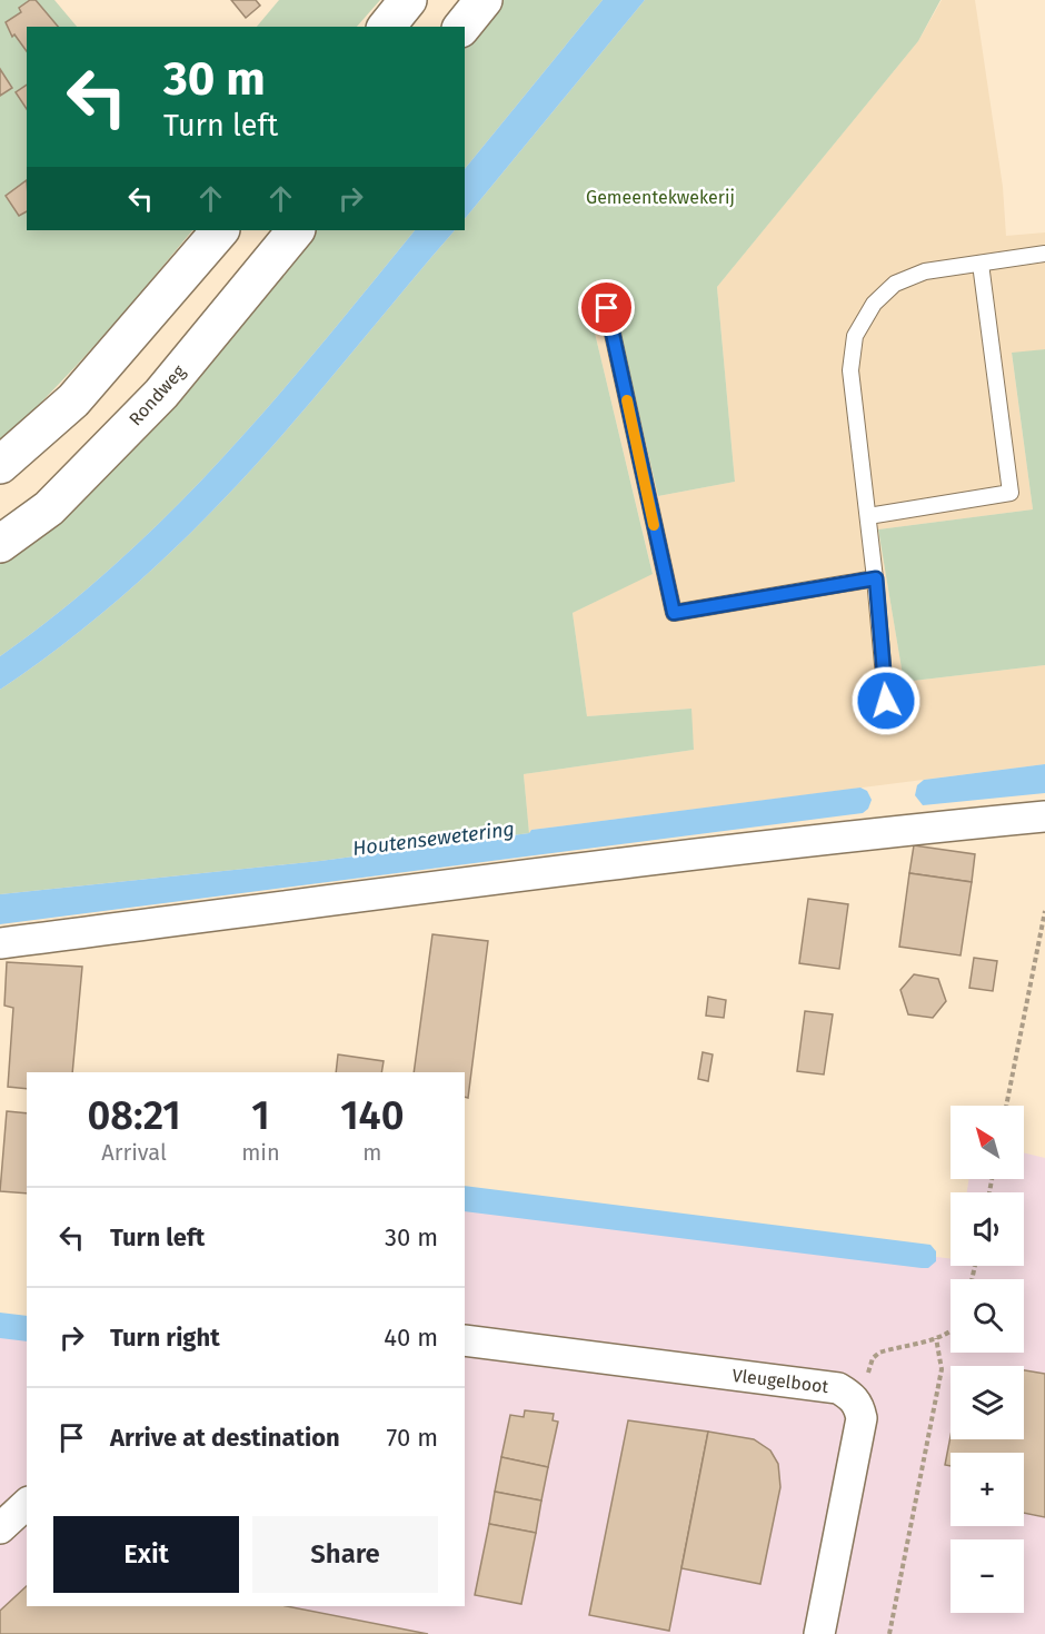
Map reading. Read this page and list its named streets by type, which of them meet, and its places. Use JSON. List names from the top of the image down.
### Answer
{
  "streets": {
    "main road": ["Rondweg"],
    "street": ["Vleugelboot"]
  },
  "water": ["Houtensewetering"],
  "parks": ["Gemeentekwekerij"],
  "north": "top left",
  "page": {
    "turn": ["30 m", "Turn left"],
    "eta": [
      "08:21",
      "Arrival",
      "1",
      "min",
      "140",
      "m"
    ],
    "map_buttons": ["+", "−"],
    "list": [
      {
        "name": "Turn left",
        "value": "30 m"
      },
      {
        "name": "Turn right",
        "value": "40 m"
      },
      {
        "name": "Arrive at destination",
        "value": "70 m"
      }
    ],
    "buttons": ["Exit", "Share"]
  }
}
